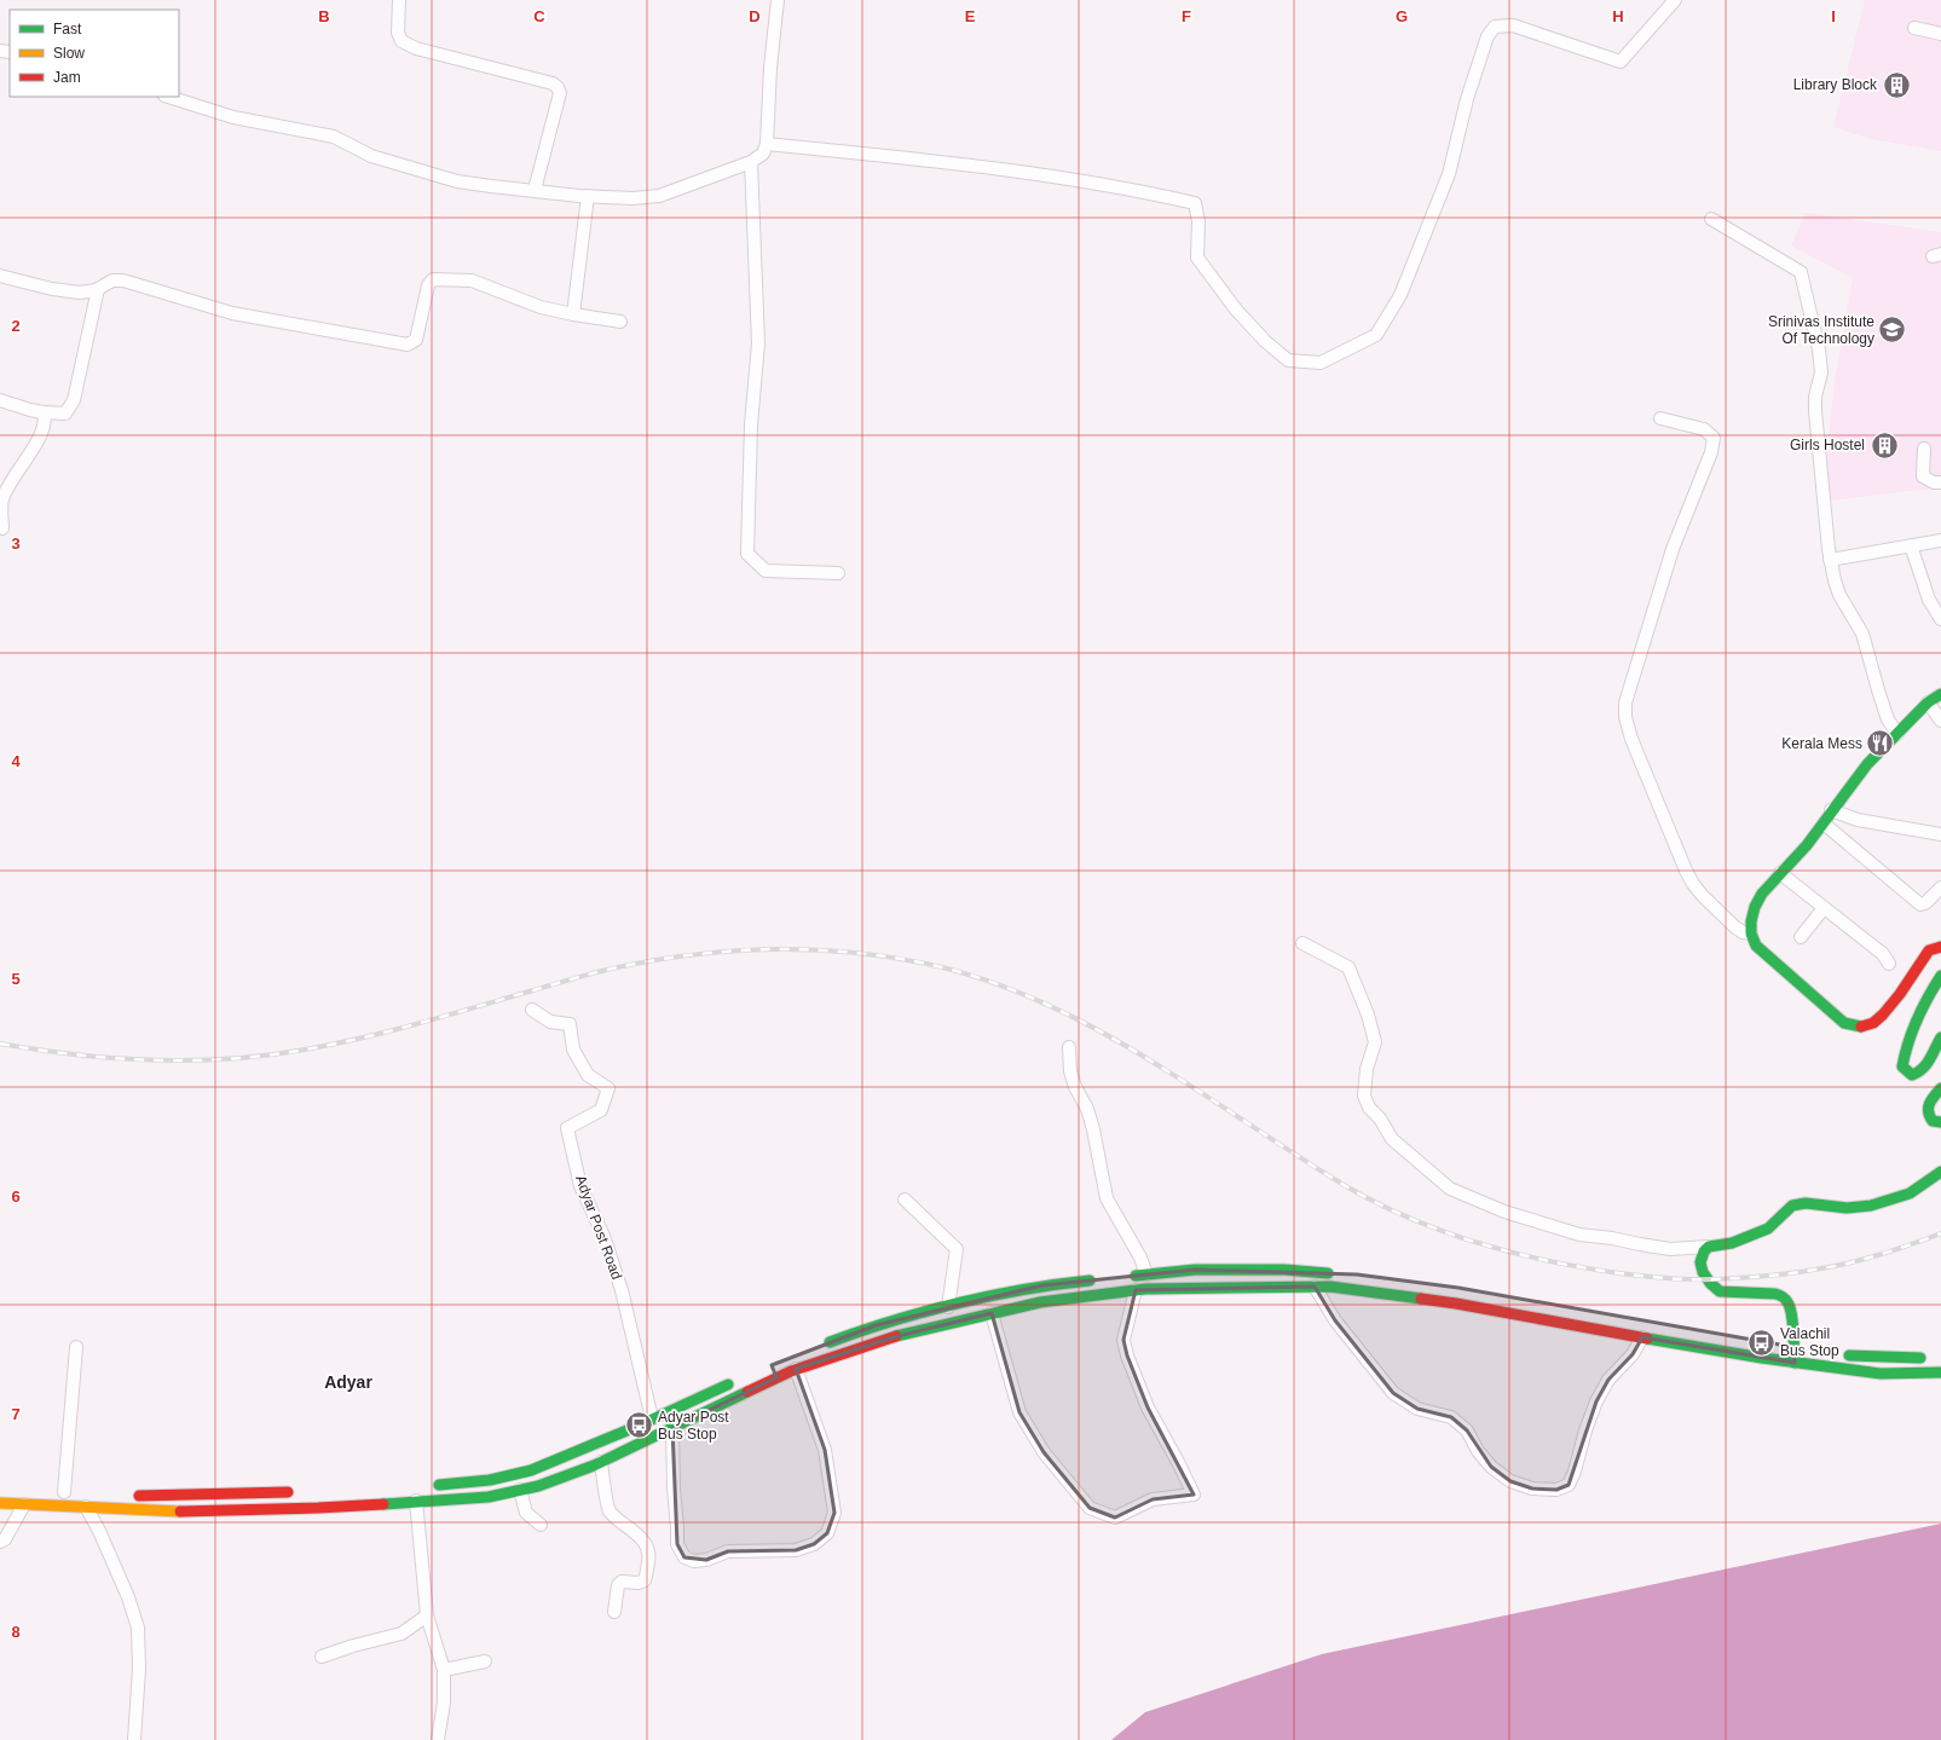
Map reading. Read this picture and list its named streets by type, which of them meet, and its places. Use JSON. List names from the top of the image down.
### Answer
{
  "streets": {
    "street": ["Adyar Post Road"]
  },
  "districts": ["Adyar"],
  "places": {
    "building": ["Library Block", "Girls Hostel"],
    "school or university": ["Srinivas Institute Of Technology"],
    "restaurant": ["Kerala Mess"],
    "bus stop": ["Valachil Bus Stop", "Adyar Post Bus Stop"]
  },
  "legend": ["Fast", "Slow", "Jam"],
  "grid": {
    "columns": [
      "B",
      "C",
      "D",
      "E",
      "F",
      "G",
      "H",
      "I"
    ],
    "rows": [
      "2",
      "3",
      "4",
      "5",
      "6",
      "7",
      "8"
    ]
  }
}
